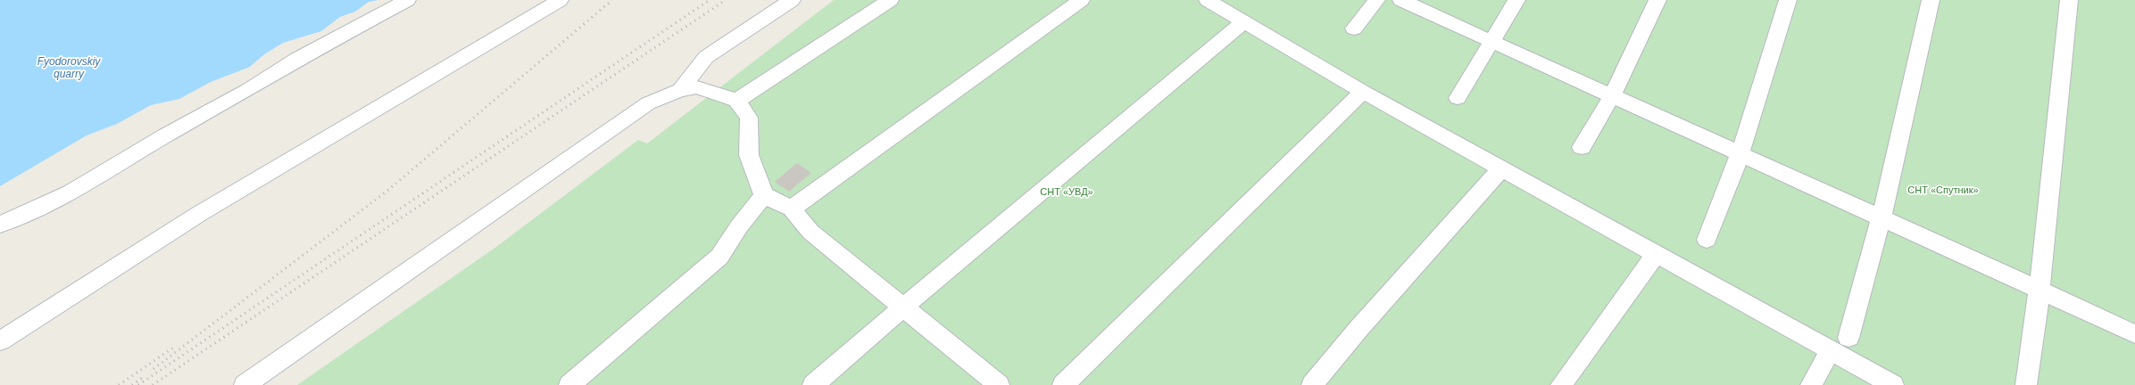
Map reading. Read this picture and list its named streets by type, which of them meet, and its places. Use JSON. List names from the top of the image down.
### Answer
{
  "water": ["Fyodorovskiy quarry"],
  "parks": ["СНТ «Спутник»", "СНТ «УВД»"]
}
